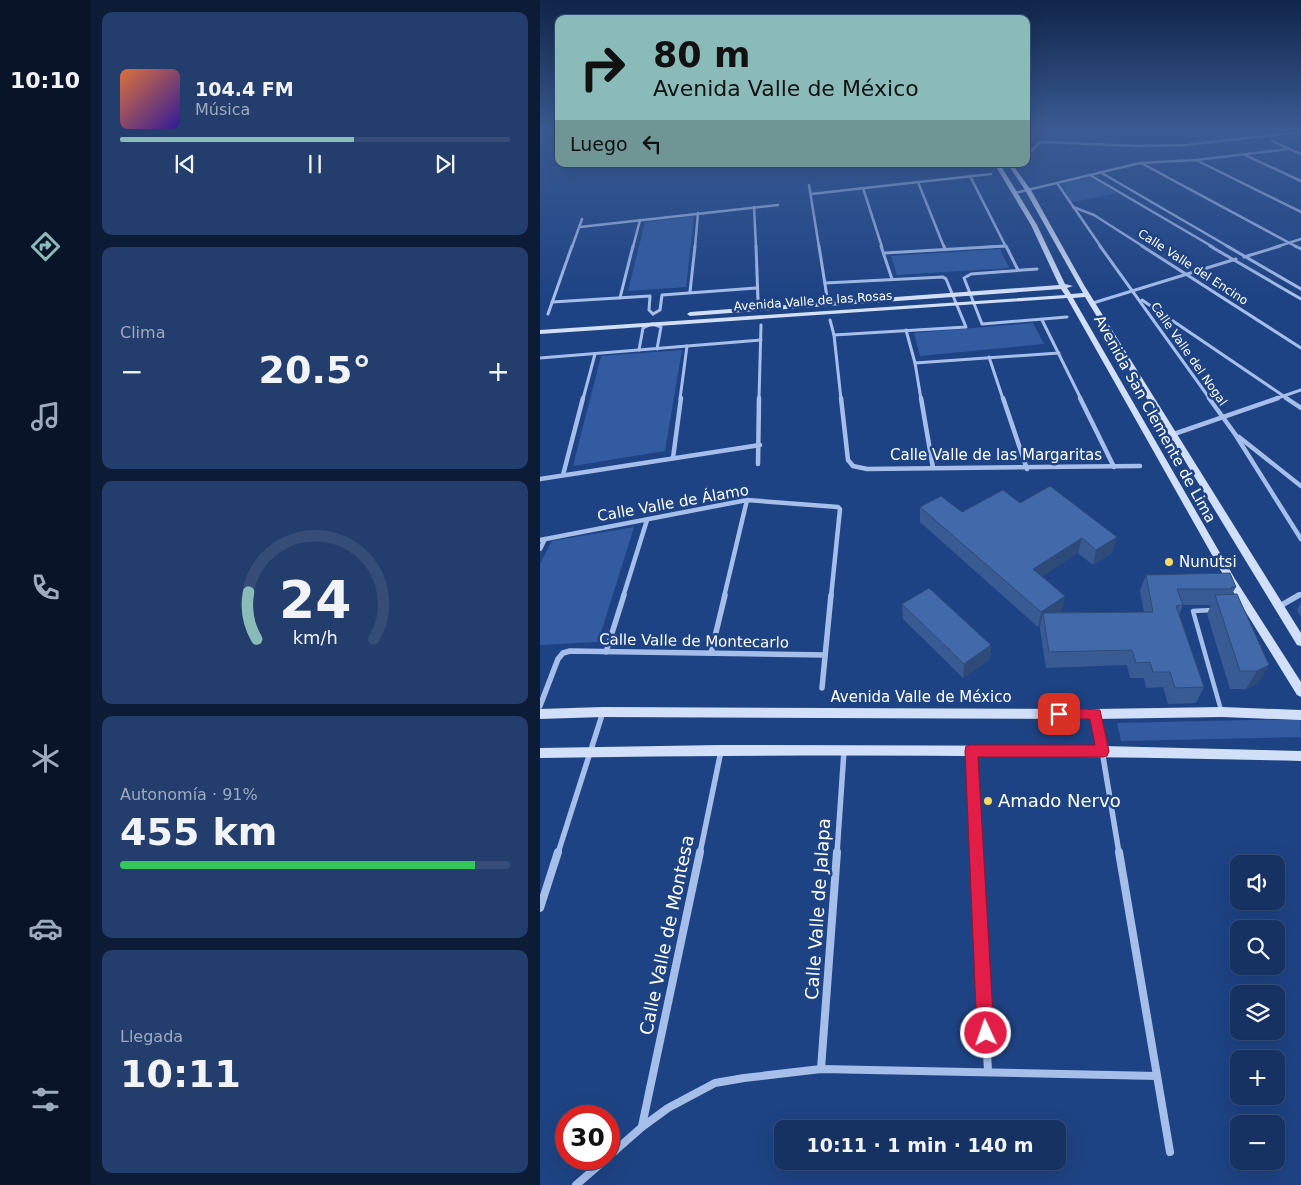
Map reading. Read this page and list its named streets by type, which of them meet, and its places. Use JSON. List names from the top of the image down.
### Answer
{
  "streets": {
    "street": [
      "Calle Valle del Encino",
      "Avenida Valle de las Rosas",
      "Calle Valle del Nogal",
      "Avenida San Clemente de Lima",
      "Calle Valle de las Margaritas",
      "Calle Valle de Álamo",
      "Calle Valle de Montecarlo",
      "Avenida Valle de México",
      "Calle Valle de Jalapa",
      "Calle Valle de Montesa"
    ]
  },
  "crossings": [
    ["Calle Valle del Encino", "Calle Valle del Nogal"],
    ["Avenida Valle de las Rosas", "Avenida San Clemente de Lima"],
    ["Calle Valle de Álamo", "Calle Valle de Montecarlo"]
  ],
  "places": ["Nunutsi", "Amado Nervo"],
  "page": {
    "tabs": "10:10",
    "turn": ["80 m", "Avenida Valle de México"],
    "song": ["104.4 FM", "Música"],
    "then": "Luego",
    "tile": [
      "Clima",
      ["Autonomía · 91%", "455 km"],
      ["Llegada", "10:11"]
    ],
    "heat": ["−", "20.5°", "+"],
    "map_buttons": ["+", "−"],
    "limit": "30",
    "trip": "10:11 · 1 min · 140 m",
    "gauge": ["24", "km/h"]
  }
}
